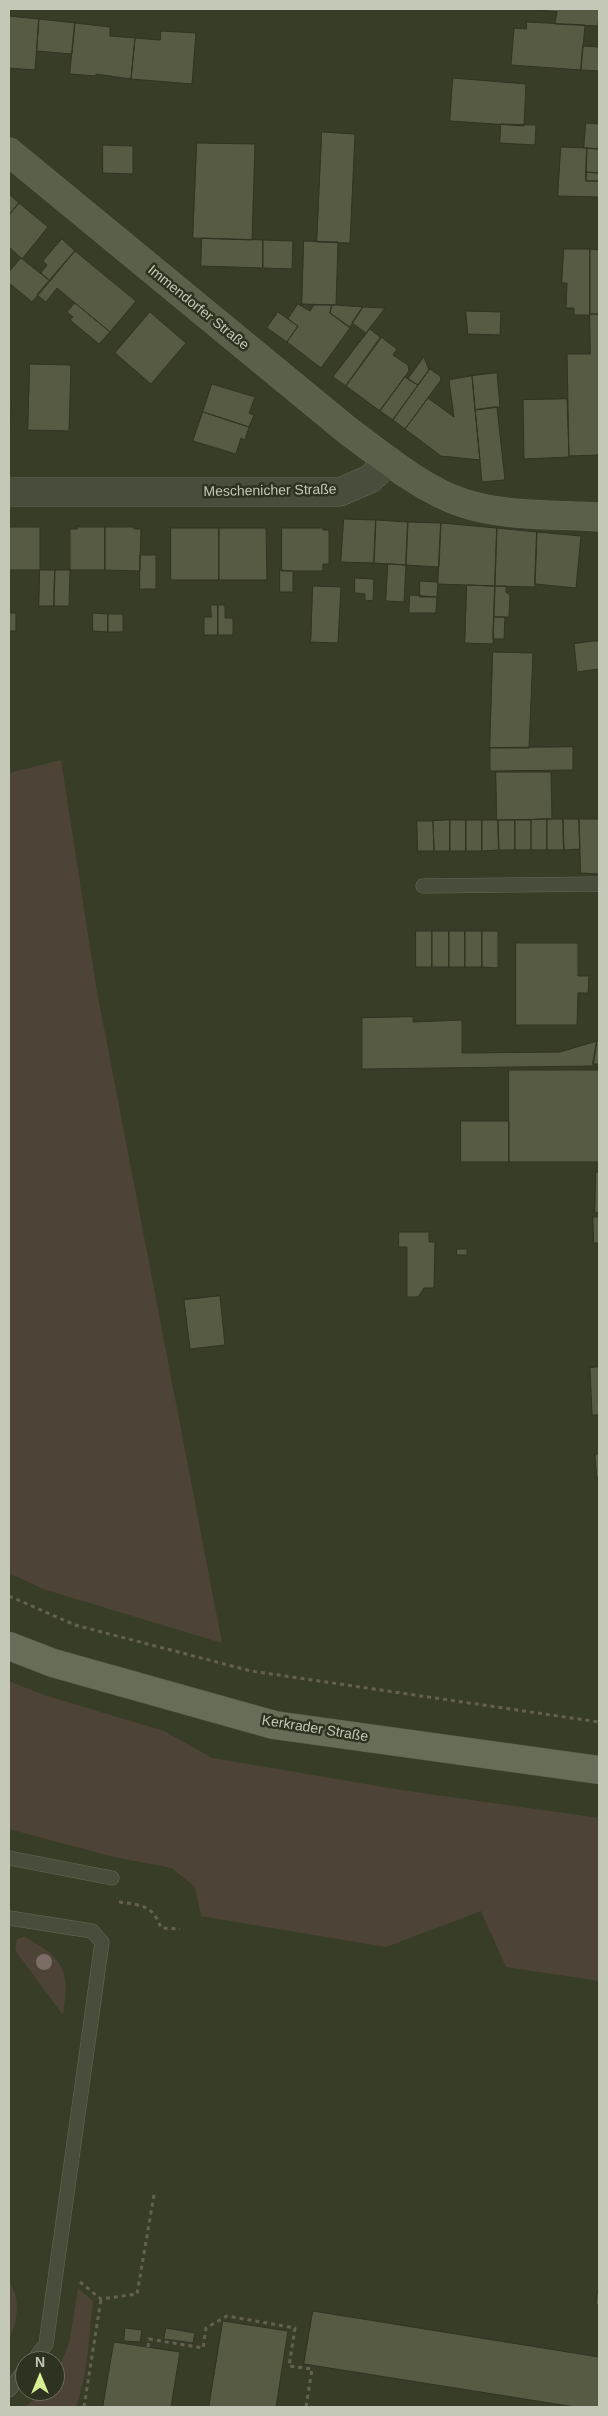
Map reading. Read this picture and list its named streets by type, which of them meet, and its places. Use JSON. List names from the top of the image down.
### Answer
{
  "streets": {
    "main road": ["Kerkrader Straße"],
    "street": ["Immendorfer Straße", "Meschenicher Straße"]
  },
  "crossings": [
    ["Immendorfer Straße", "Meschenicher Straße"]
  ],
  "north": "top"
}
